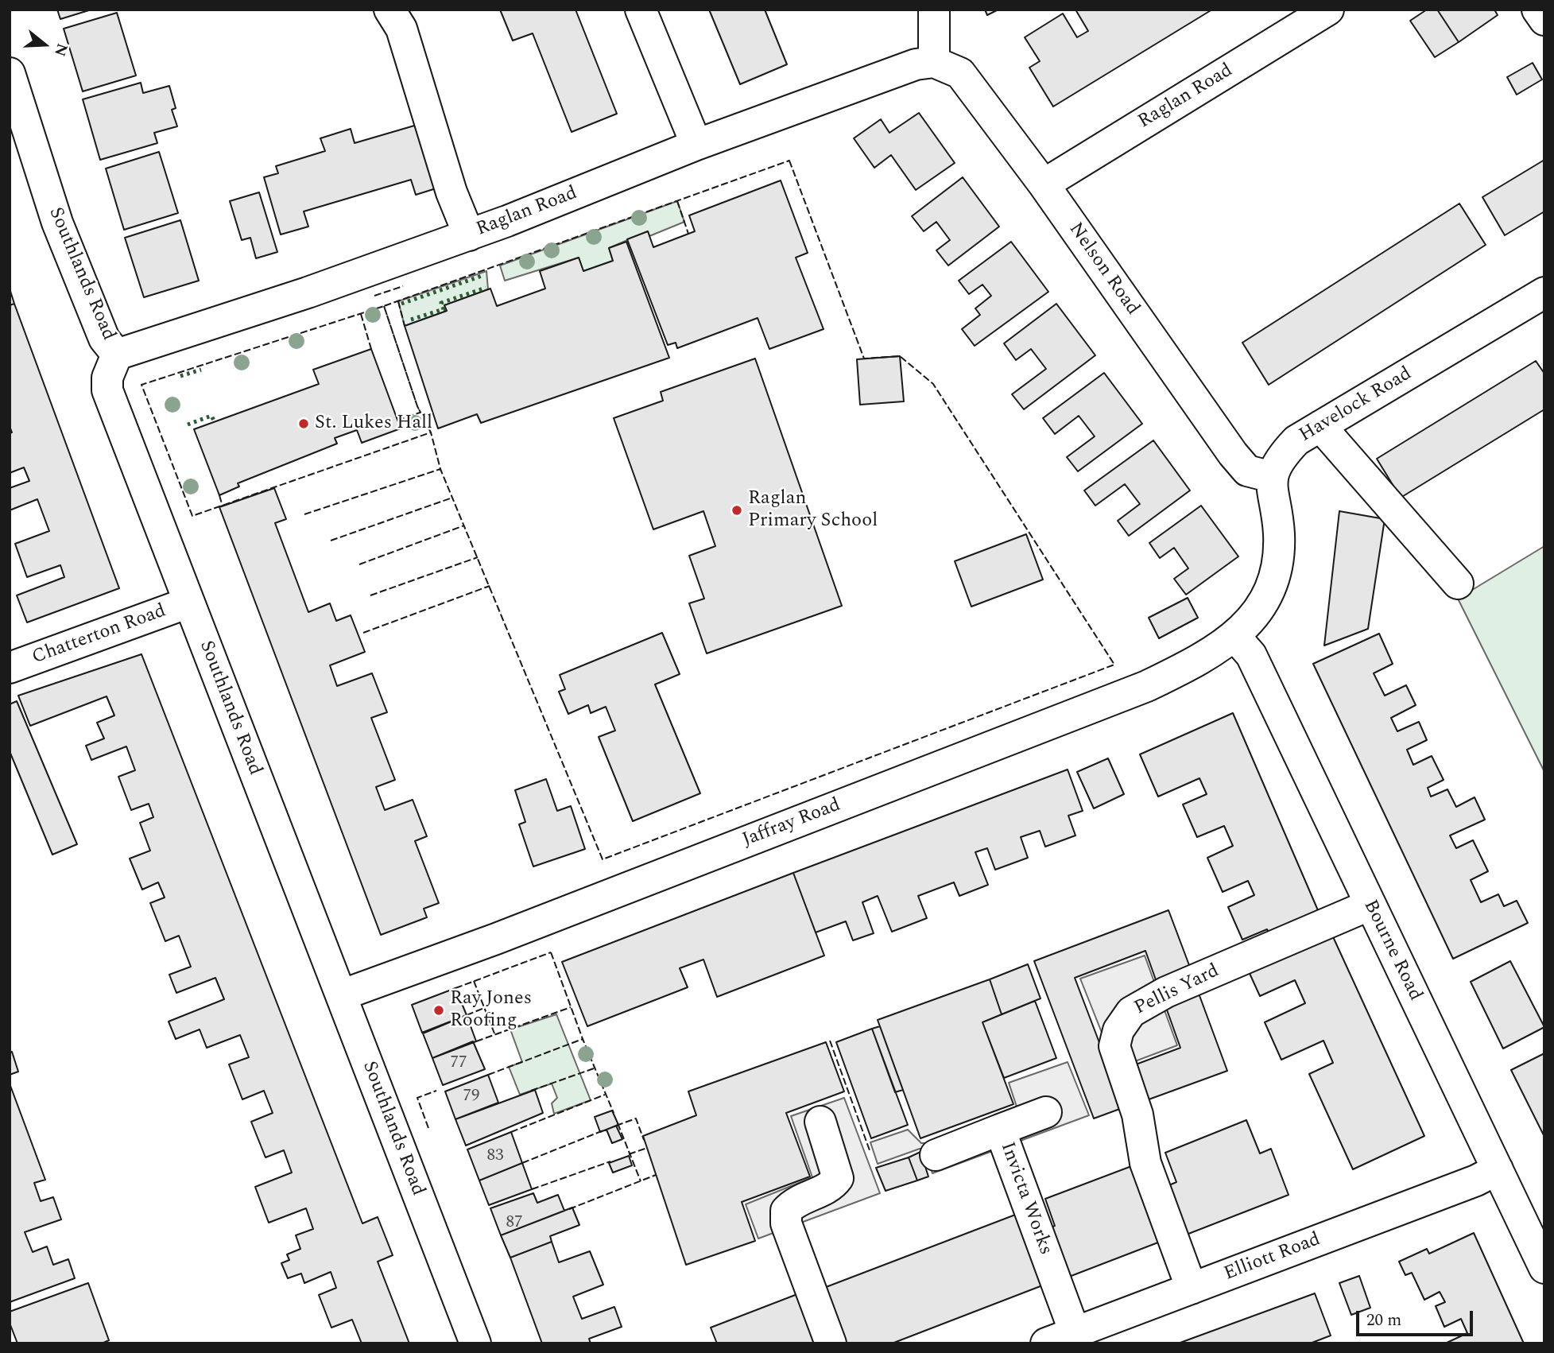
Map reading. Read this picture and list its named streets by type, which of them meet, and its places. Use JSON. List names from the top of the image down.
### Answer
{
  "streets": {
    "street": [
      "Raglan Road",
      "Nelson Road",
      "Southlands Road",
      "Havelock Road",
      "Chatterton Road",
      "Jaffray Road",
      "Bourne Road",
      "Pellis Yard",
      "Invicta Works",
      "Elliott Road"
    ]
  },
  "crossings": [
    ["Raglan Road", "Nelson Road"],
    ["Raglan Road", "Southlands Road"],
    ["Nelson Road", "Havelock Road"],
    ["Southlands Road", "Chatterton Road"],
    ["Southlands Road", "Jaffray Road"],
    ["Jaffray Road", "Bourne Road"],
    ["Bourne Road", "Pellis Yard"],
    ["Bourne Road", "Elliott Road"],
    ["Pellis Yard", "Elliott Road"],
    ["Invicta Works", "Elliott Road"]
  ],
  "places": ["St. Lukes Hall", "Raglan Primary School", "Ray Jones Roofing"],
  "house_numbers": [
    "77",
    "79",
    "83",
    "87"
  ],
  "scale_bar": "20 m",
  "north": "right"
}
